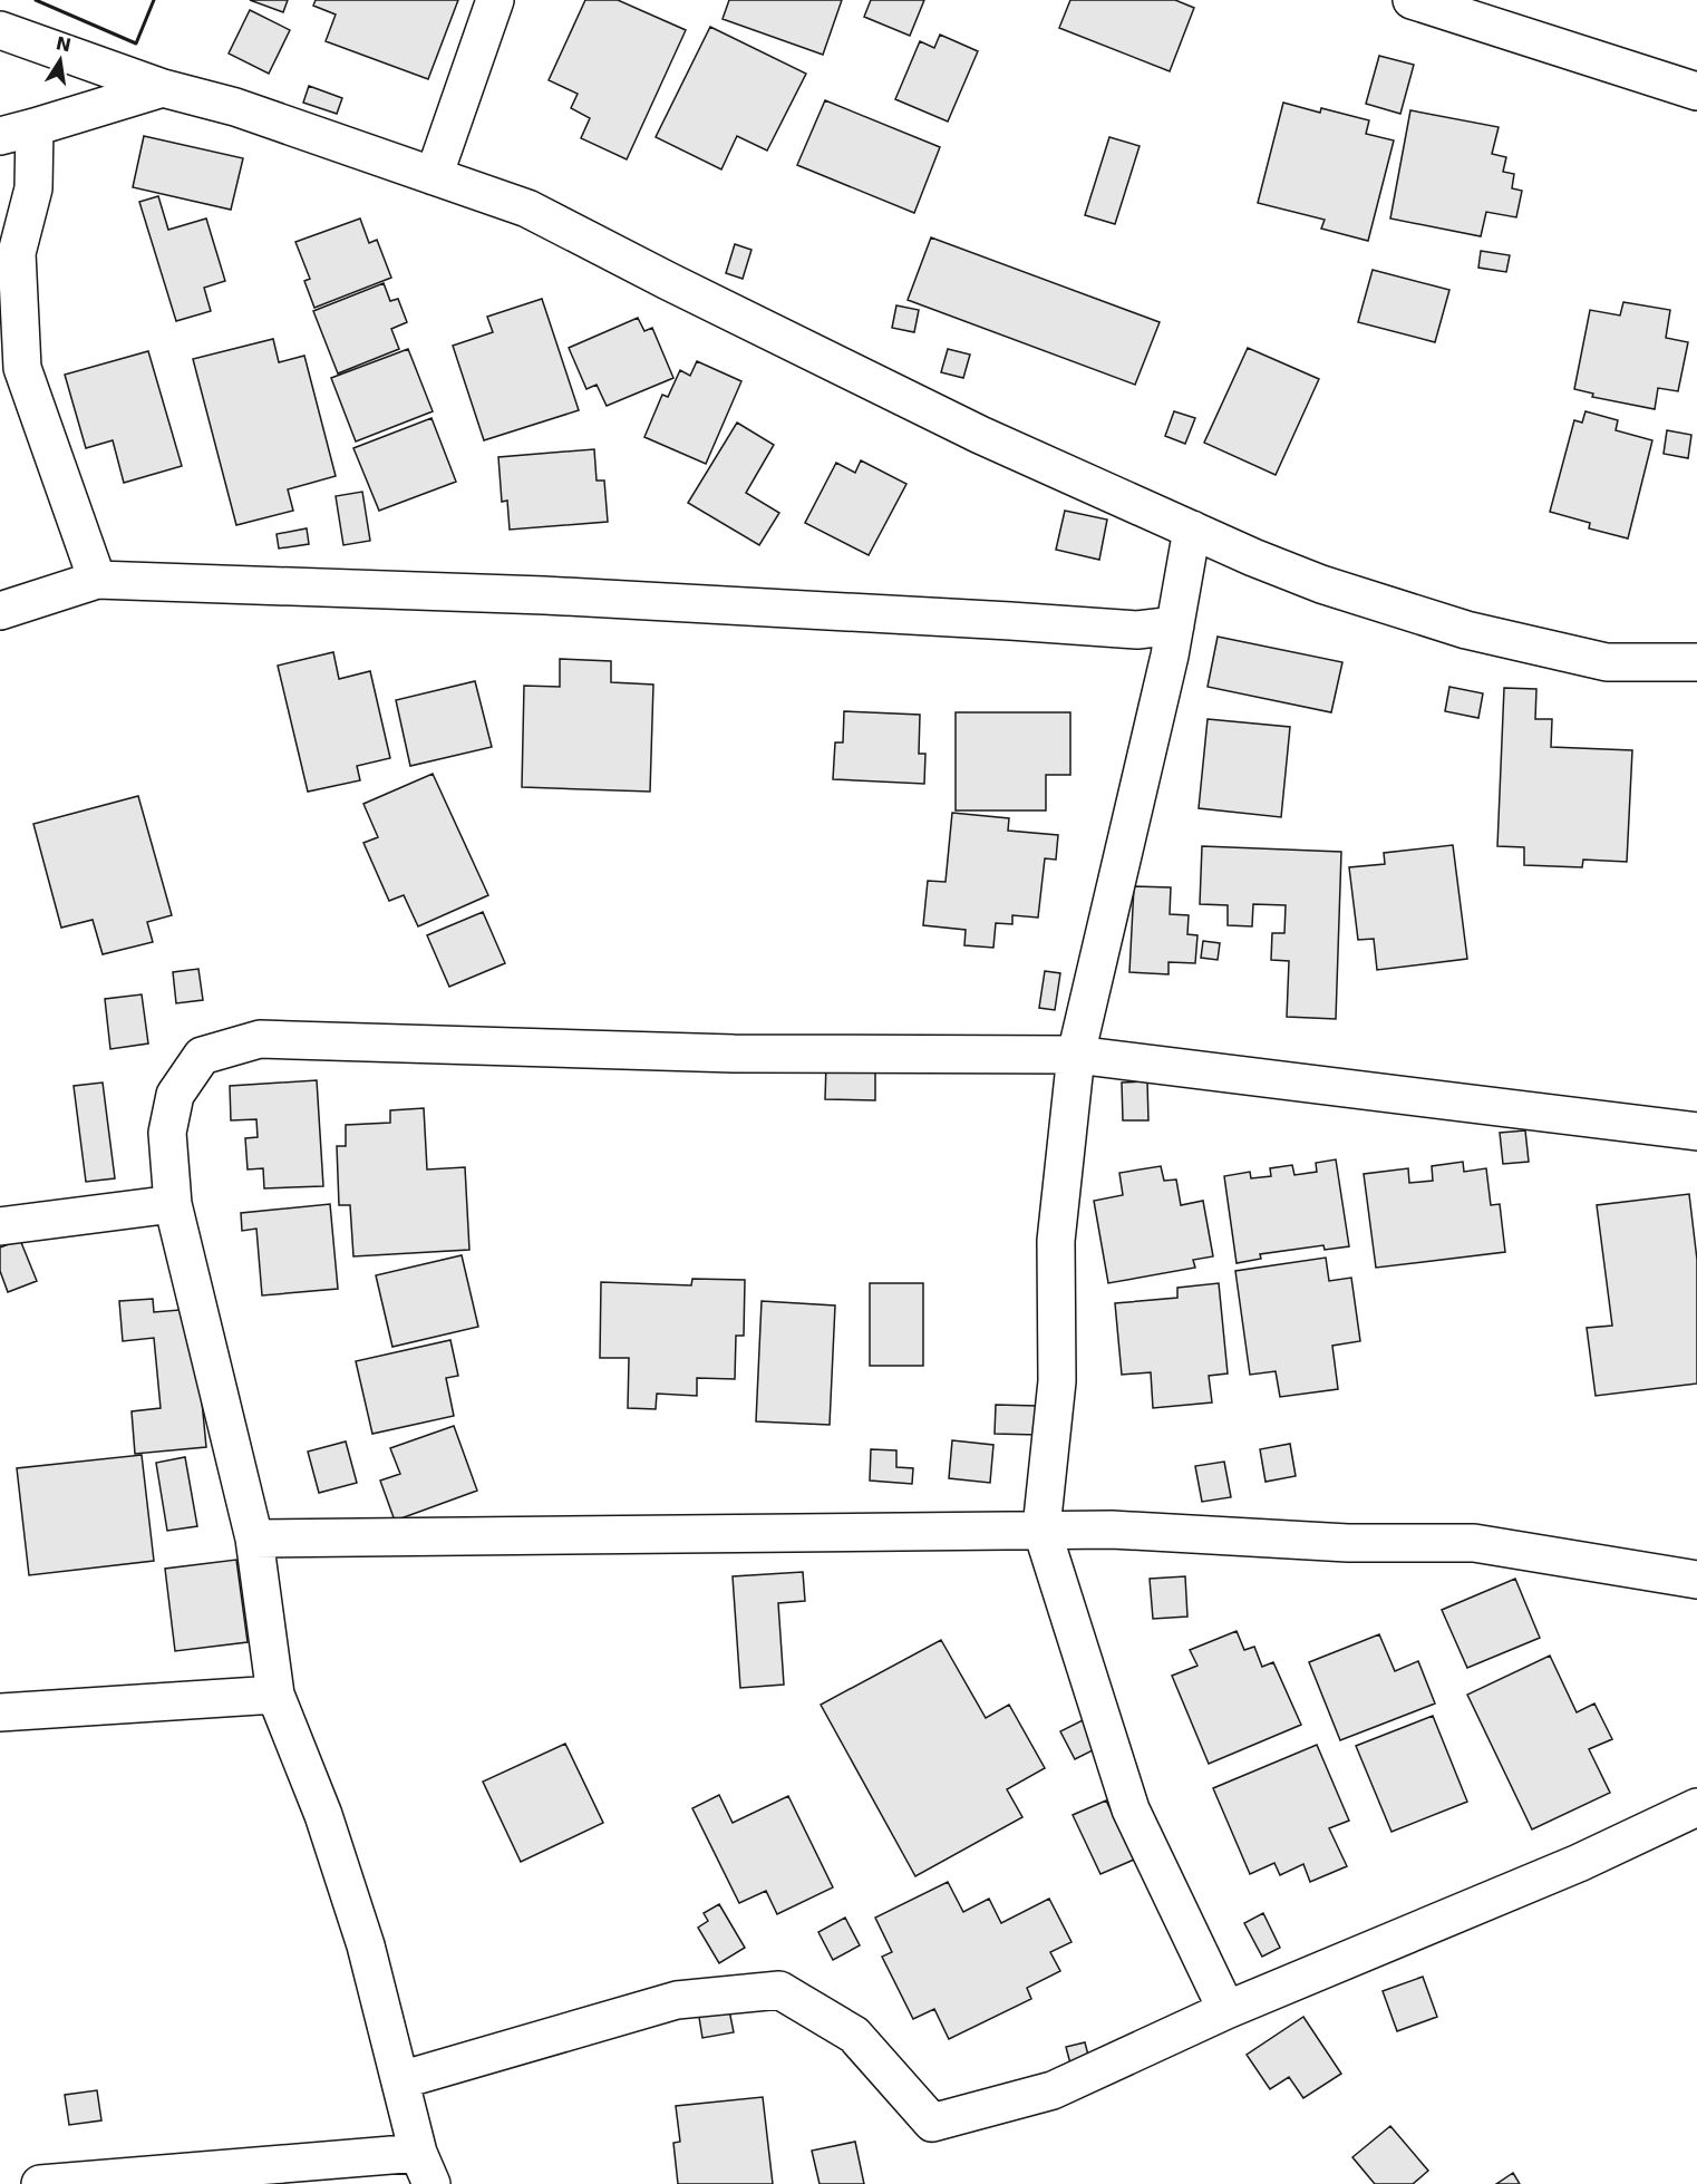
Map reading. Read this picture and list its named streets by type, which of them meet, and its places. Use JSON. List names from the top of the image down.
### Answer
{
  "north": "top"
}
